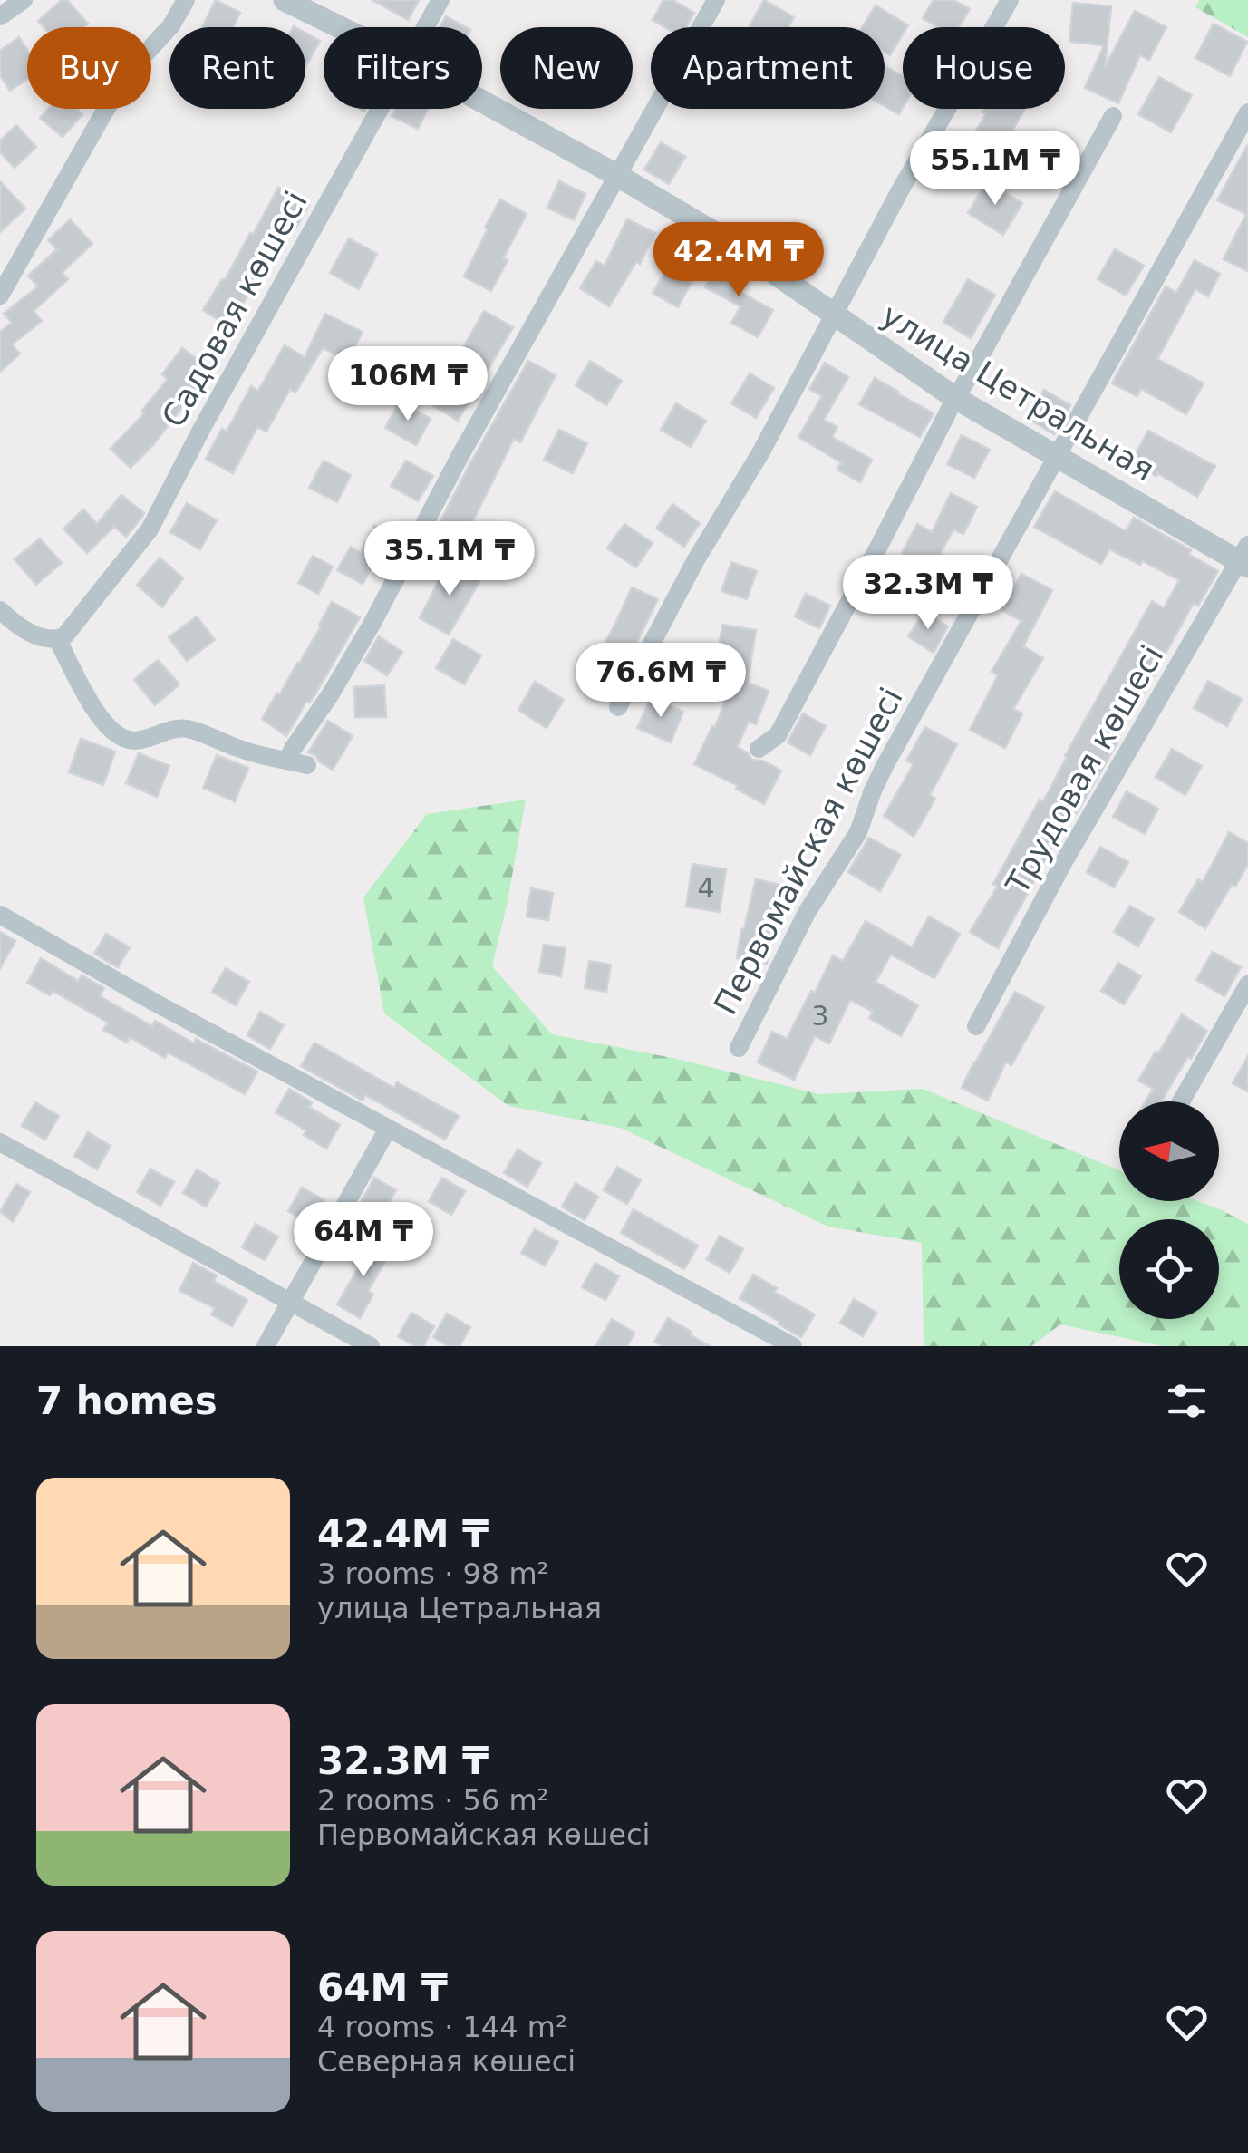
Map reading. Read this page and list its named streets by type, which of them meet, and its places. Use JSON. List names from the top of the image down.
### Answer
{
  "streets": {
    "street": [
      "Садовая көшесі",
      "улица Цетральная",
      "Трудовая көшесі",
      "Первомайская көшесі"
    ]
  },
  "crossings": [
    ["улица Цетральная", "Трудовая көшесі"],
    ["улица Цетральная", "Первомайская көшесі"]
  ],
  "house_numbers": ["4", "3"],
  "north": "left",
  "page": {
    "chip": [
      "Buy",
      "Rent",
      "Filters",
      "New",
      "Apartment",
      "House"
    ],
    "price": [
      "55.1M ₸",
      "42.4M ₸",
      "106M ₸",
      "35.1M ₸",
      "32.3M ₸",
      "76.6M ₸",
      "64M ₸"
    ],
    "heading": "7 homes",
    "list": [
      {
        "name": "42.4M ₸",
        "note": "3 rooms · 98 m² · улица Цетральная"
      },
      {
        "name": "32.3M ₸",
        "note": "2 rooms · 56 m² · Первомайская көшесі"
      },
      {
        "name": "64M ₸",
        "note": "4 rooms · 144 m² · Северная көшесі"
      }
    ]
  }
}
